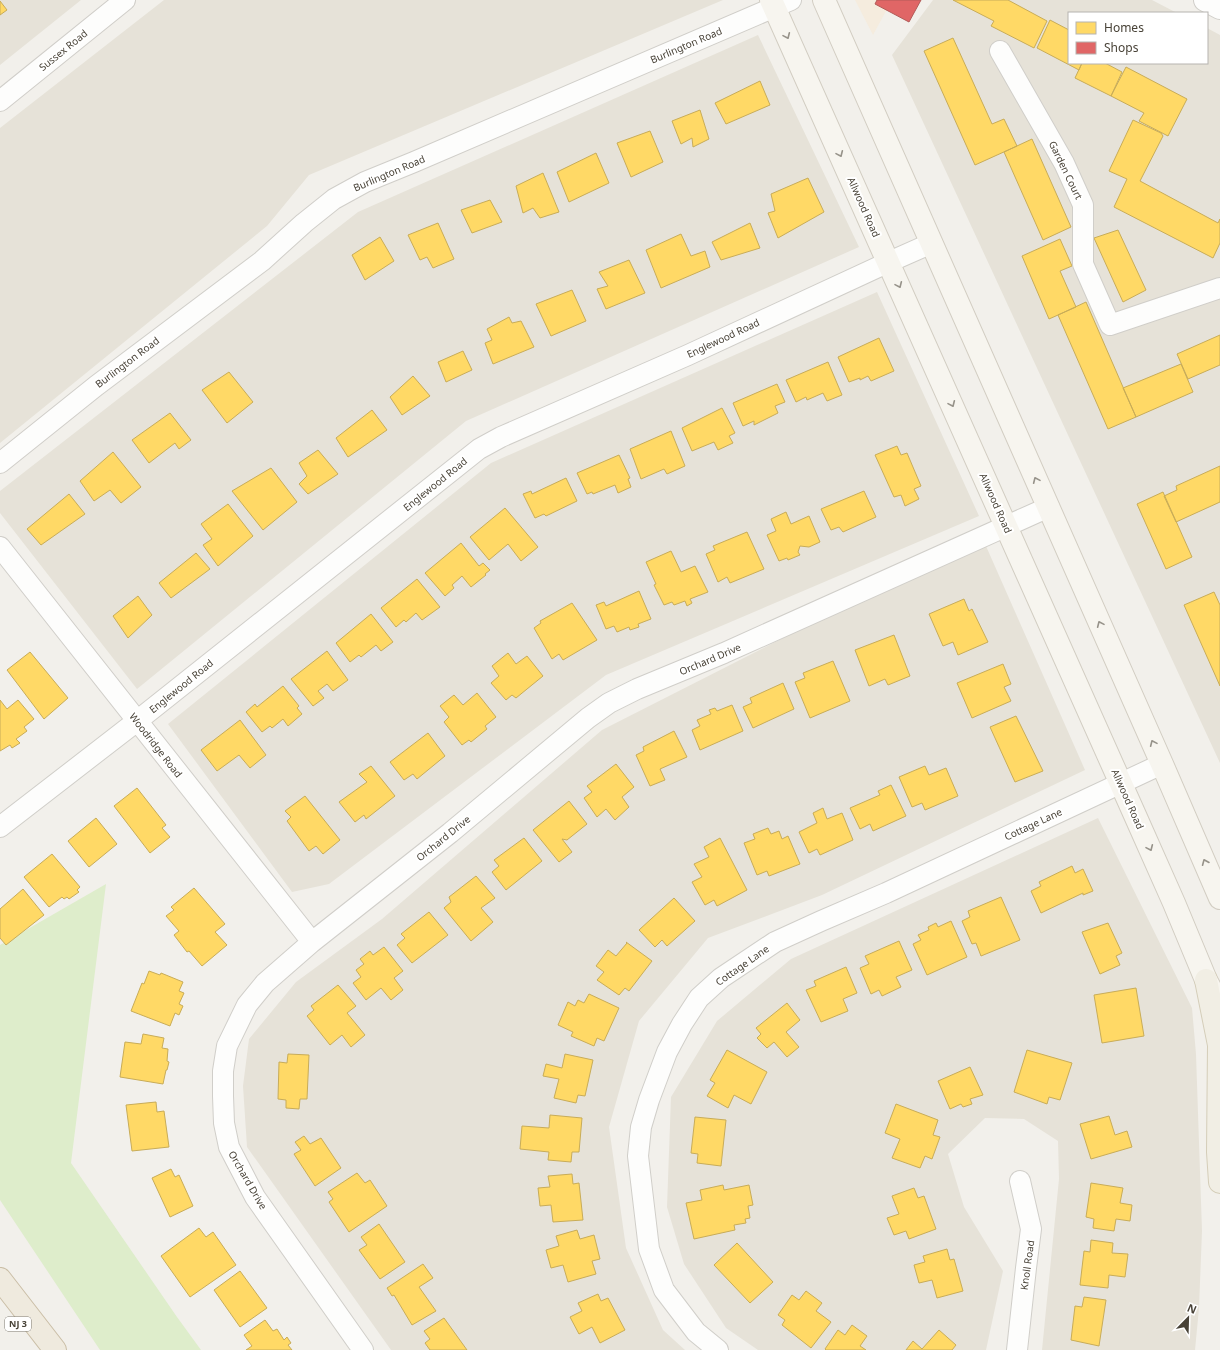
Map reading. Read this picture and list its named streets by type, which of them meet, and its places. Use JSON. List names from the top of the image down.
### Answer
{
  "streets": {
    "highway": ["NJ 3"],
    "main road": ["Allwood Road"],
    "street": [
      "Burlington Road",
      "Sussex Road",
      "Garden Court",
      "Englewood Road",
      "Orchard Drive",
      "Woodridge Road",
      "Cottage Lane",
      "Knoll Road"
    ]
  },
  "crossings": [
    ["Burlington Road", "Allwood Road"],
    ["Allwood Road", "Englewood Road"],
    ["Allwood Road", "Orchard Drive"],
    ["Allwood Road", "Cottage Lane"],
    ["Englewood Road", "Woodridge Road"],
    ["Orchard Drive", "Woodridge Road"]
  ],
  "legend": ["Homes", "Shops"],
  "north": "top right"
}
